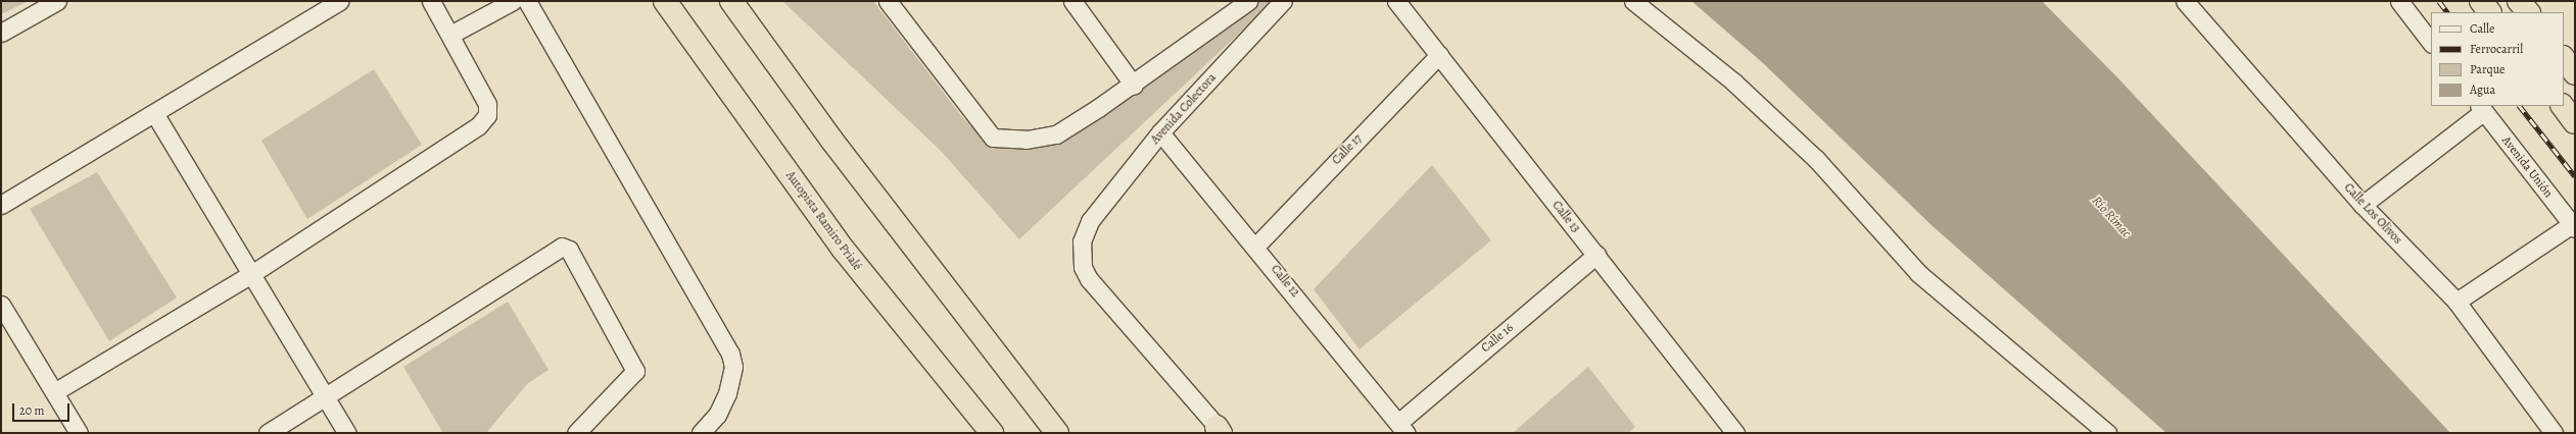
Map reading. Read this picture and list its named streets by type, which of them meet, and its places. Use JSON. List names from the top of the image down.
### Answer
{
  "streets": {
    "highway": ["Autopista Ramiro Prialé"],
    "street": [
      "Avenida Colectora",
      "Calle 17",
      "Avenida Unión",
      "Calle Los Olivos",
      "Calle 13",
      "Calle 12",
      "Calle 16"
    ]
  },
  "crossings": [
    ["Avenida Colectora", "Calle 12"],
    ["Calle 17", "Calle 13"],
    ["Calle 17", "Calle 12"],
    ["Calle 13", "Calle 16"],
    ["Calle 12", "Calle 16"]
  ],
  "water": ["Río Rímac"],
  "legend": [
    "Calle",
    "Ferrocarril",
    "Parque",
    "Agua"
  ],
  "scale_bar": "20 m"
}
